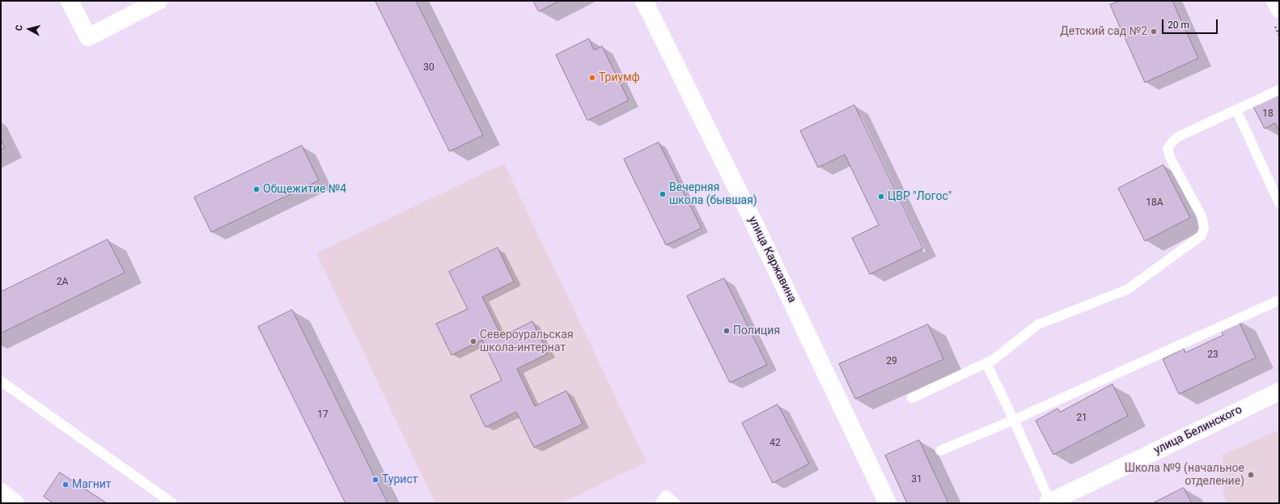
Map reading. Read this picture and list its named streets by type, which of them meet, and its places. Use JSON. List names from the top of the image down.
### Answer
{
  "streets": {
    "street": ["улица Каржавина", "улица Белинского"]
  },
  "places": [
    "Детский сад №2",
    "Триумф",
    "Общежитие №4",
    "Вечерняя школа (бывшая)",
    "ЦВР \"Логос\"",
    "Полиция",
    "Североуральская школа-интернат",
    "Школа №9 (начальное отделение)",
    "Турист",
    "Магнит"
  ],
  "house_numbers": [
    "30",
    "18",
    "18А",
    "2А",
    "23",
    "29",
    "17",
    "21",
    "42",
    "31"
  ],
  "scale_bar": "20 m",
  "north": "left"
}
